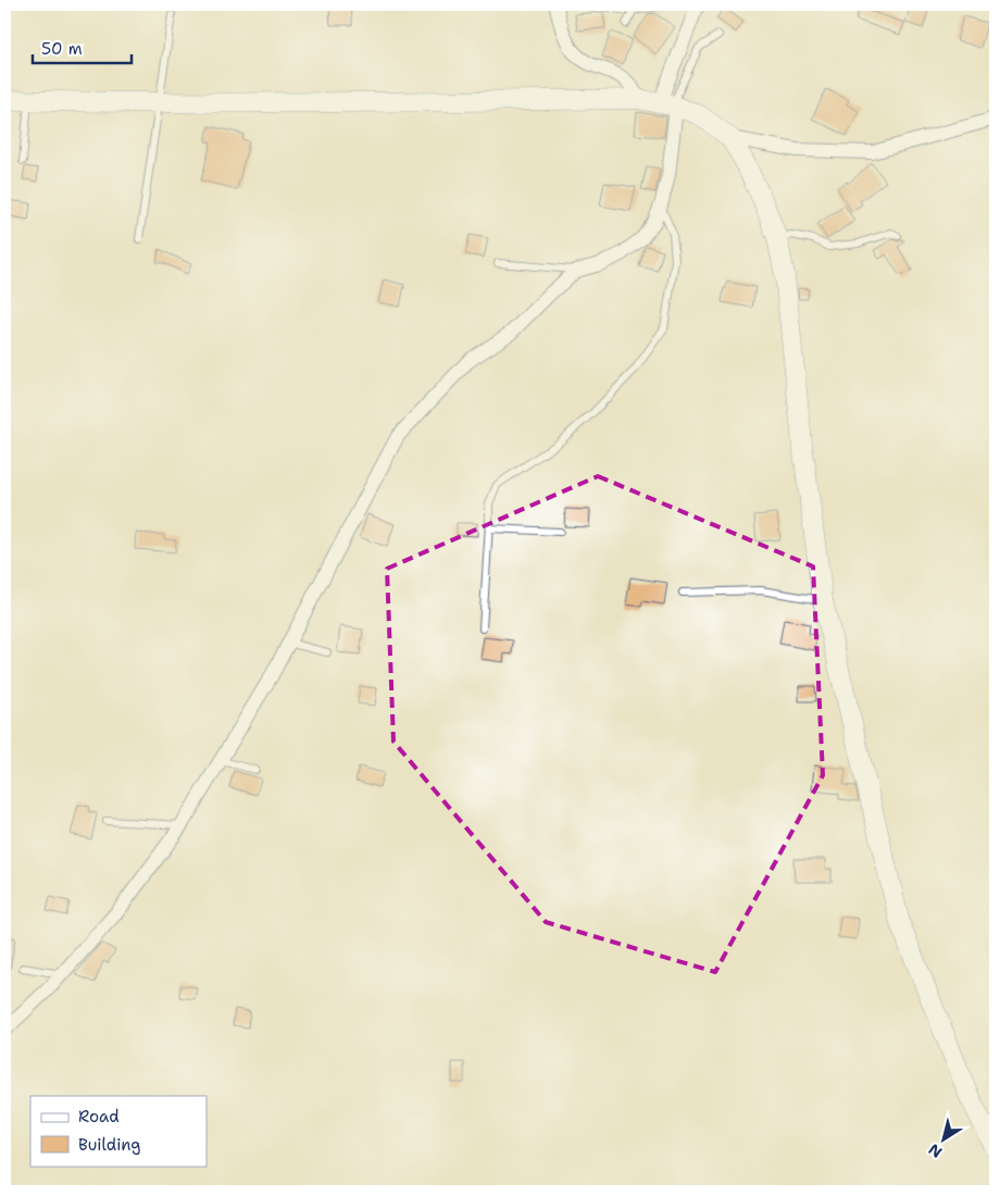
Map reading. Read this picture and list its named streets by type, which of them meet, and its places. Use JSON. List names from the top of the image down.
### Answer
{
  "legend": ["Road", "Building"],
  "scale_bar": "50 m",
  "north": "bottom left"
}
